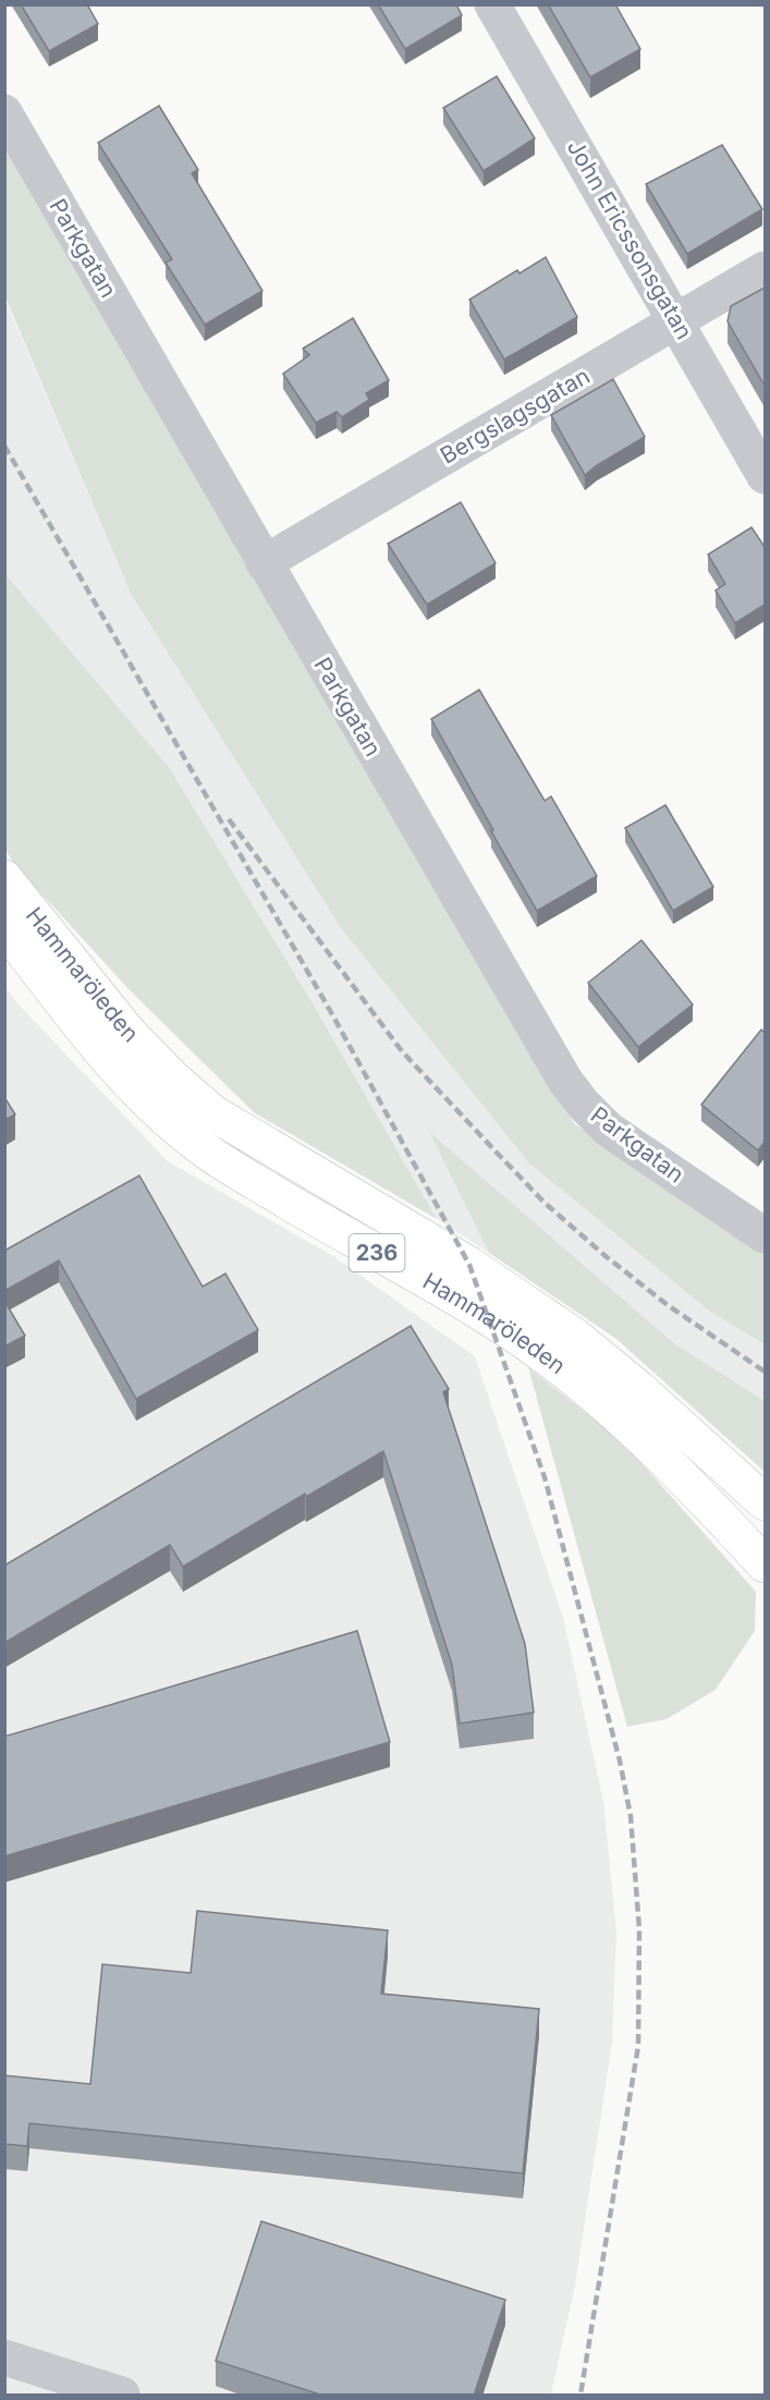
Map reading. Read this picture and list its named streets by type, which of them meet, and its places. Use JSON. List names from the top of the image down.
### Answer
{
  "streets": {
    "main road": ["Hammaröleden", "236"],
    "street": ["John Ericssonsgatan", "Parkgatan", "Bergslagsgatan"]
  },
  "crossings": [
    ["John Ericssonsgatan", "Bergslagsgatan"],
    ["Parkgatan", "Bergslagsgatan"]
  ]
}
